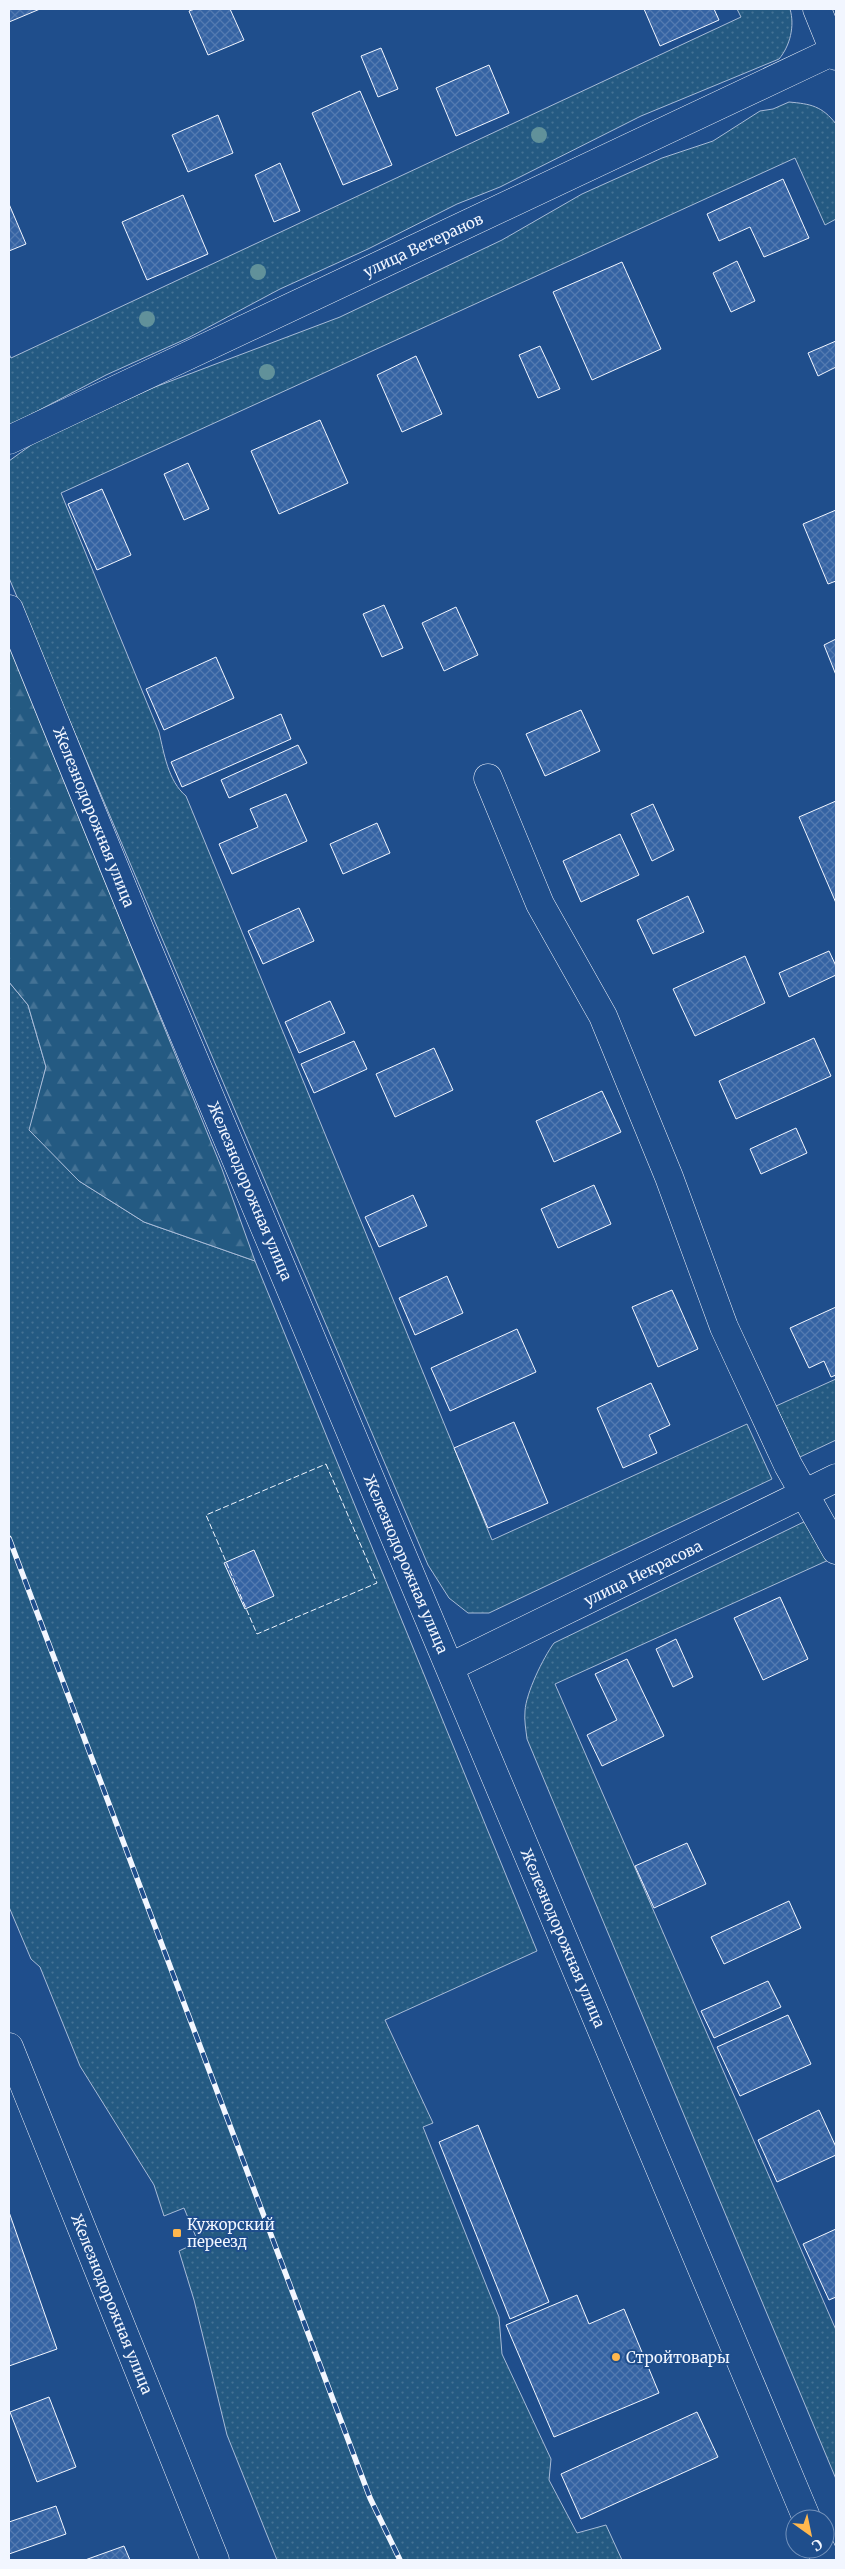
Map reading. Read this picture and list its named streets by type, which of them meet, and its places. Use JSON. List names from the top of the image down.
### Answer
{
  "streets": {
    "street": ["улица Ветеранов", "Железнодорожная улица", "улица Некрасова"]
  },
  "crossings": [
    ["Железнодорожная улица", "улица Некрасова"]
  ],
  "places": {
    "transit": ["Кужорский переезд"],
    "other": ["Стройтовары"]
  },
  "north": "bottom right"
}
